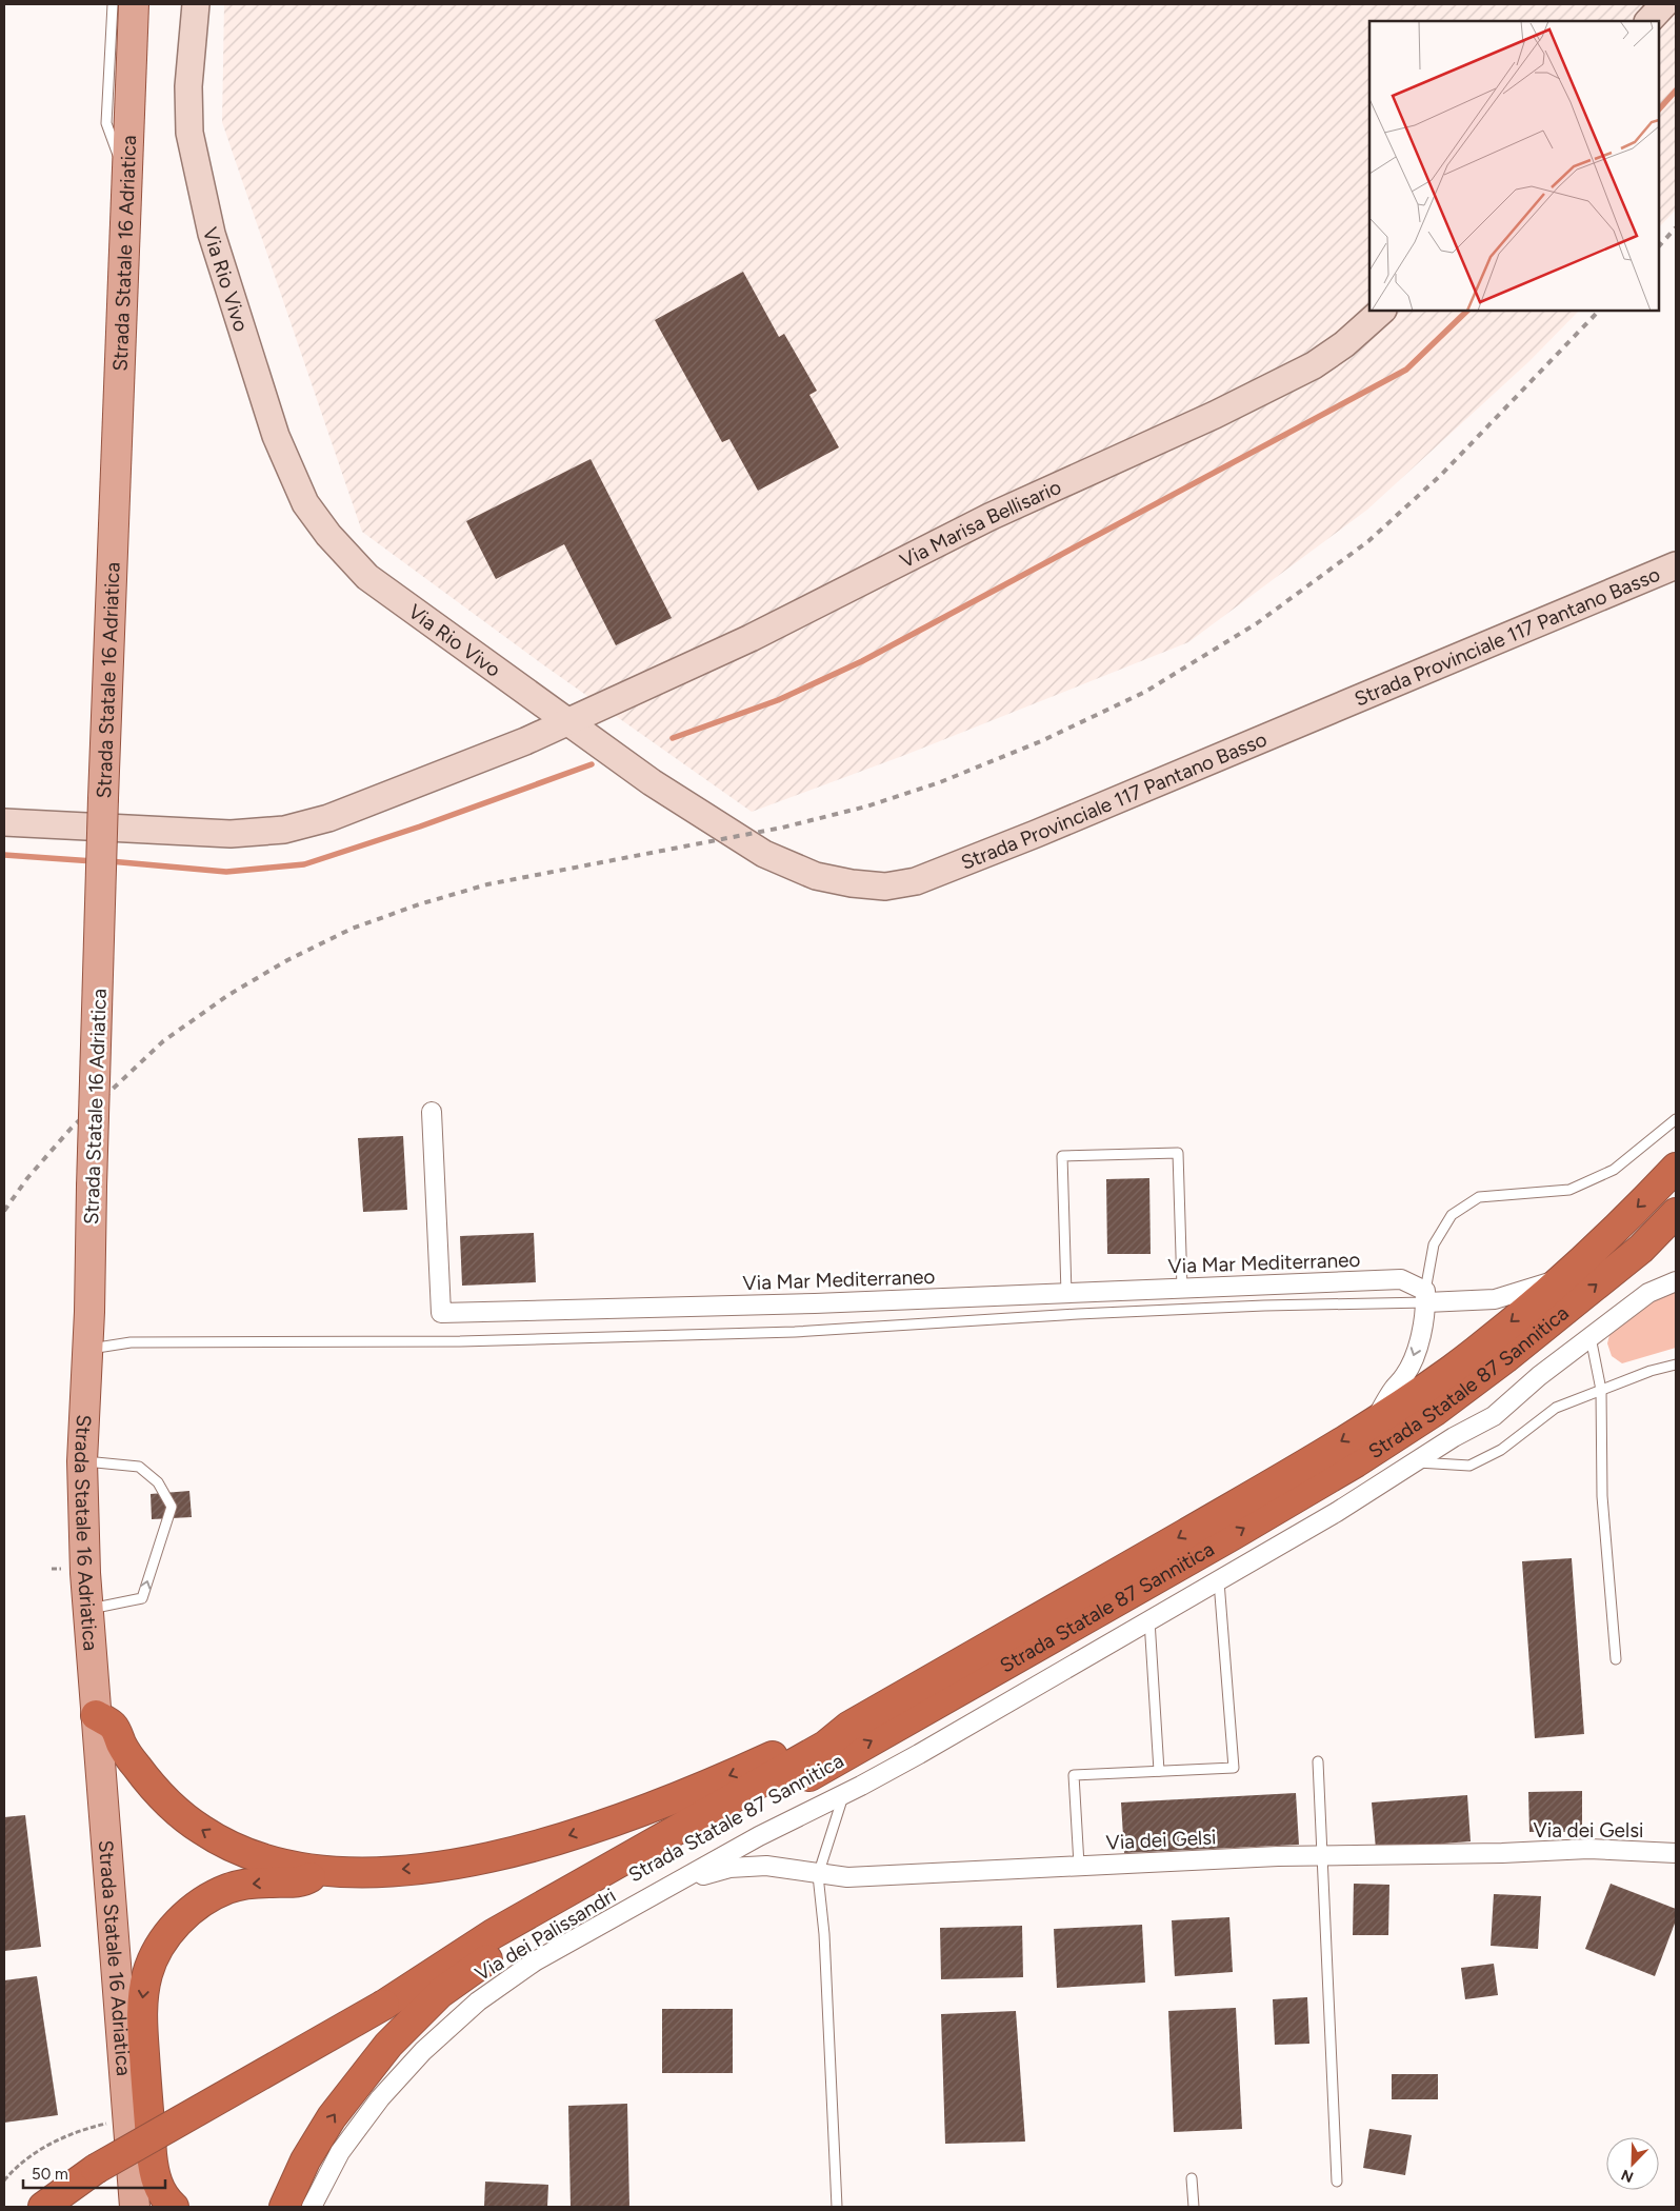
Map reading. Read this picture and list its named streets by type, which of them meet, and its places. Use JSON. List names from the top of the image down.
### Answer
{
  "streets": {
    "highway": ["Strada Statale 87 Sannitica"],
    "main road": ["Strada Statale 16 Adriatica"],
    "street": [
      "Via Rio Vivo",
      "Via Marisa Bellisario",
      "Strada Provinciale 117 Pantano Basso",
      "Via Mar Mediterraneo",
      "Via dei Gelsi",
      "Via dei Palissandri"
    ]
  },
  "crossings": [
    ["Via Rio Vivo", "Via Marisa Bellisario"],
    ["Via Rio Vivo", "Strada Provinciale 117 Pantano Basso"],
    ["Via Marisa Bellisario", "Strada Provinciale 117 Pantano Basso"],
    ["Via dei Gelsi", "Via dei Palissandri"]
  ],
  "scale_bar": "50 m",
  "north": "bottom left"
}
